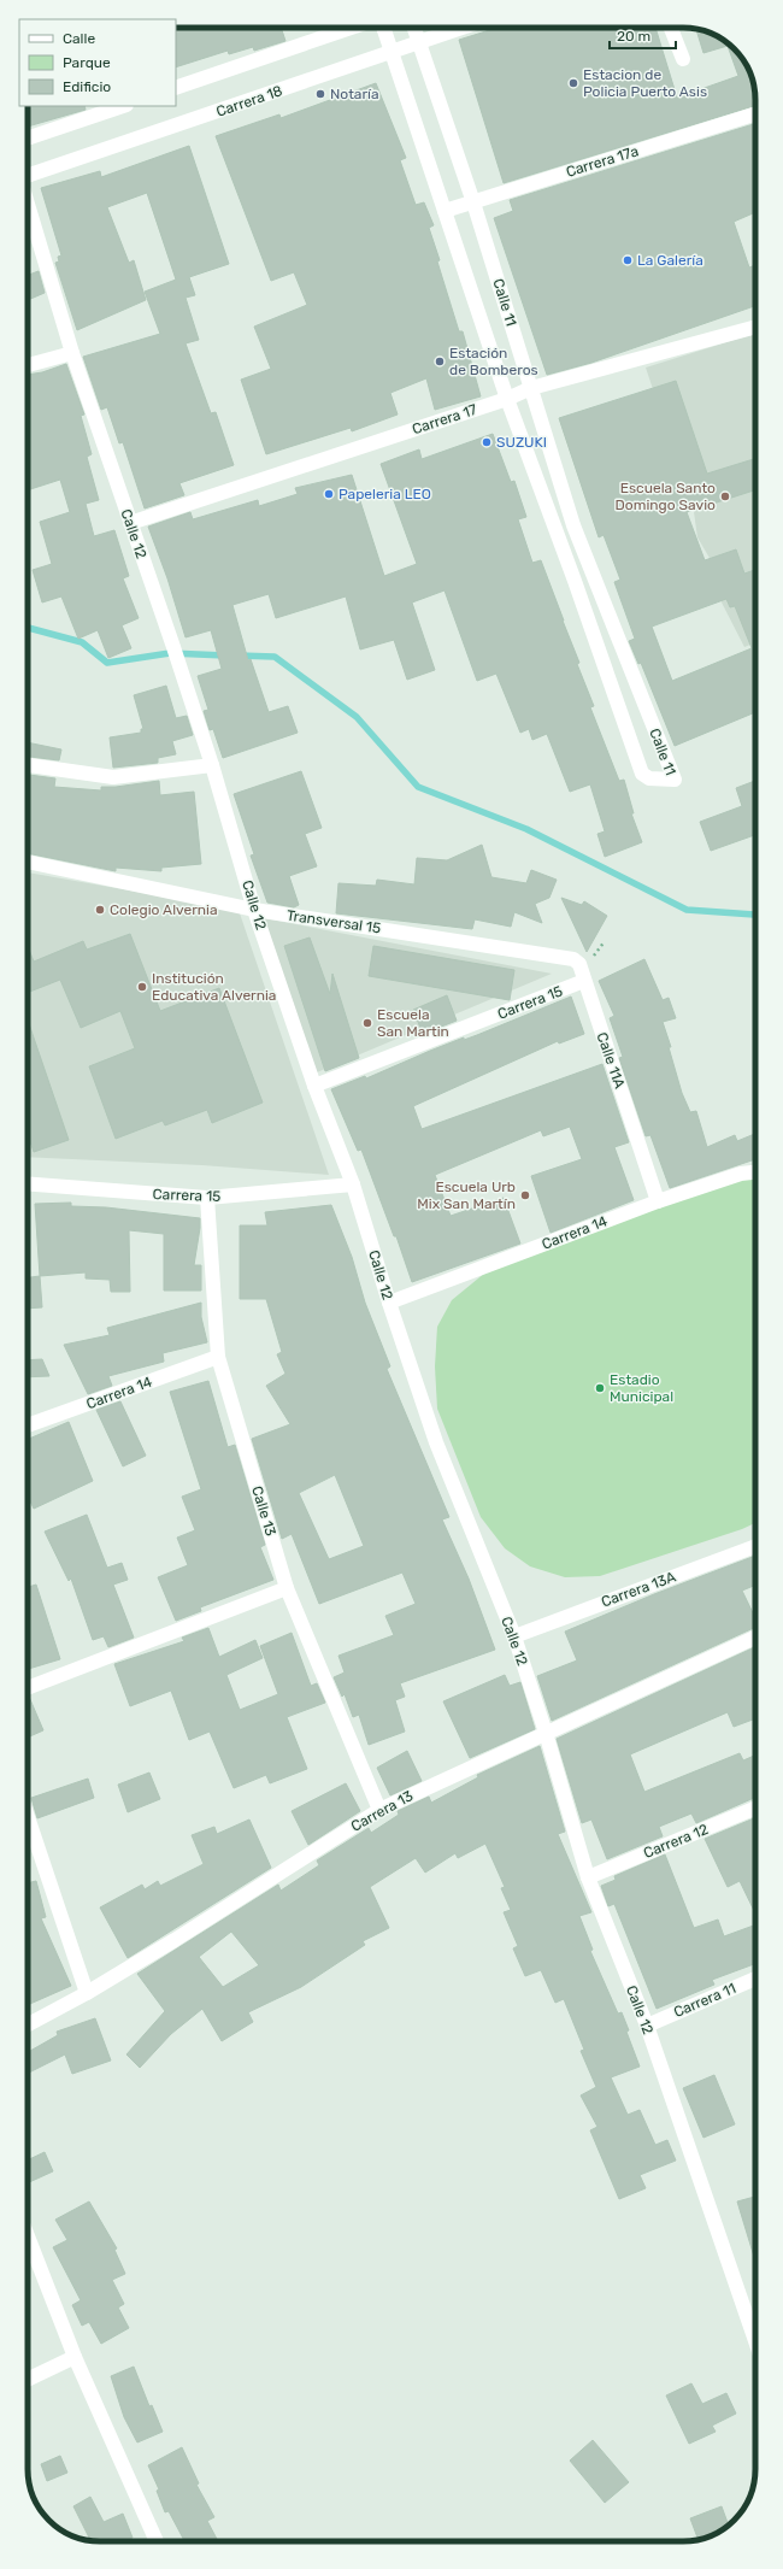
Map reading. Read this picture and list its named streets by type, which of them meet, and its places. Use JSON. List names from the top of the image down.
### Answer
{
  "streets": {
    "street": [
      "Carrera 18",
      "Carrera 17a",
      "Calle 11",
      "Carrera 17",
      "Calle 12",
      "Transversal 15",
      "Carrera 15",
      "Calle 11A",
      "Carrera 14",
      "Calle 13",
      "Carrera 13A",
      "Carrera 13",
      "Carrera 12",
      "Carrera 11"
    ]
  },
  "crossings": [
    ["Carrera 18", "Calle 11"],
    ["Carrera 17a", "Calle 11"],
    ["Calle 11", "Carrera 17"],
    ["Carrera 17", "Calle 12"],
    ["Calle 12", "Transversal 15"],
    ["Calle 12", "Carrera 15"],
    ["Calle 12", "Carrera 14"],
    ["Calle 12", "Carrera 13A"],
    ["Calle 12", "Carrera 13"],
    ["Calle 12", "Carrera 12"],
    ["Calle 12", "Carrera 11"],
    ["Transversal 15", "Calle 11A"],
    ["Carrera 15", "Calle 11A"],
    ["Carrera 15", "Calle 13"],
    ["Calle 11A", "Carrera 14"],
    ["Carrera 14", "Calle 13"],
    ["Calle 13", "Carrera 13"]
  ],
  "places": [
    "Estacion de Policia Puerto Asis",
    "Notaría",
    "La Galería",
    "Estación de Bomberos",
    "SUZUKI",
    "Papeleria LEO",
    "Escuela Santo Domingo Savio",
    "Colegio Alvernia",
    "Institución Educativa Alvernia",
    "Escuela San Martin",
    "Escuela Urb Mix San Martín",
    "Estadio Municipal"
  ],
  "legend": ["Calle", "Parque", "Edificio"],
  "scale_bar": "20 m"
}
